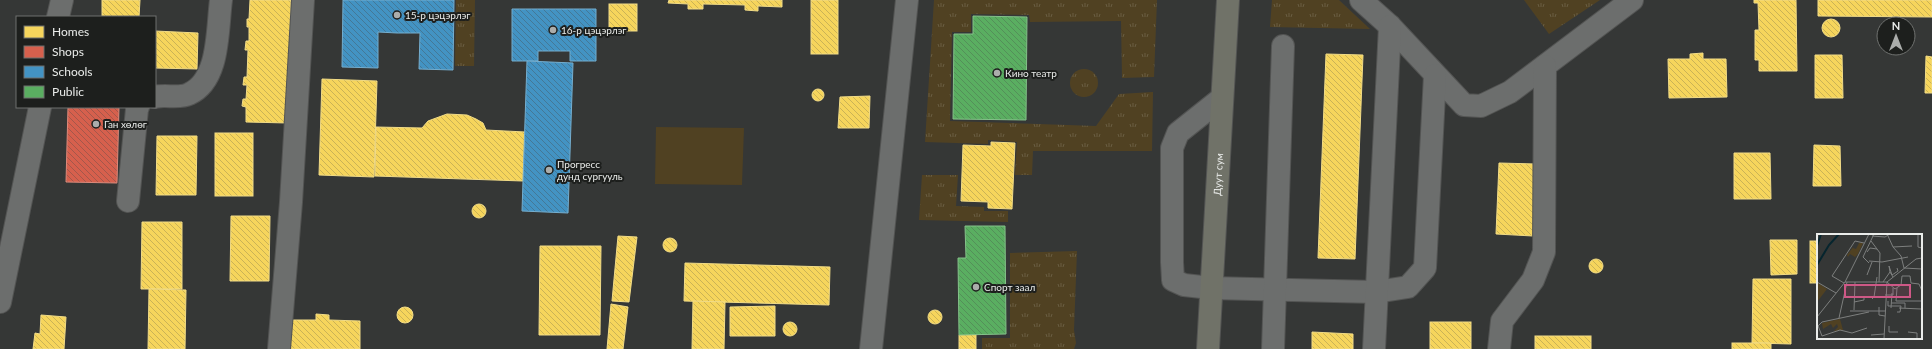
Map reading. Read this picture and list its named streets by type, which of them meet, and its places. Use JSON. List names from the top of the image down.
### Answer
{
  "streets": {
    "main road": ["Дуут сум"]
  },
  "places": [
    "15-р цэцэрлэг",
    "16-р цэцэрлэг",
    "Кино театр",
    "Ган хөлөг",
    "Прогресс дунд сургууль",
    "Спорт заал"
  ],
  "legend": [
    "Homes",
    "Shops",
    "Schools",
    "Public"
  ],
  "north": "top"
}
